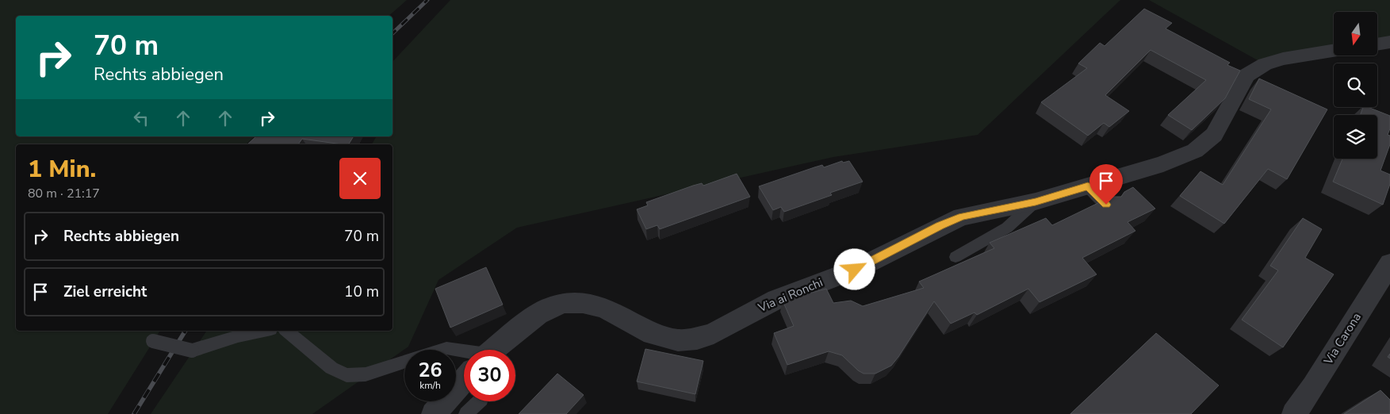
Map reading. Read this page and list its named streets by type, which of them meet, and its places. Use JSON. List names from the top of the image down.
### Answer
{
  "streets": {
    "street": ["Via ai Ronchi", "Via Carona"]
  },
  "north": "bottom",
  "page": {
    "turn": ["70 m", "Rechts abbiegen"],
    "heading": ["1 Min.", "80 m · 21:17"],
    "list": [
      {
        "name": "Rechts abbiegen",
        "value": "70 m"
      },
      {
        "name": "Ziel erreicht",
        "value": "10 m"
      }
    ],
    "speed": "26 km/h",
    "limit": "30"
  }
}
